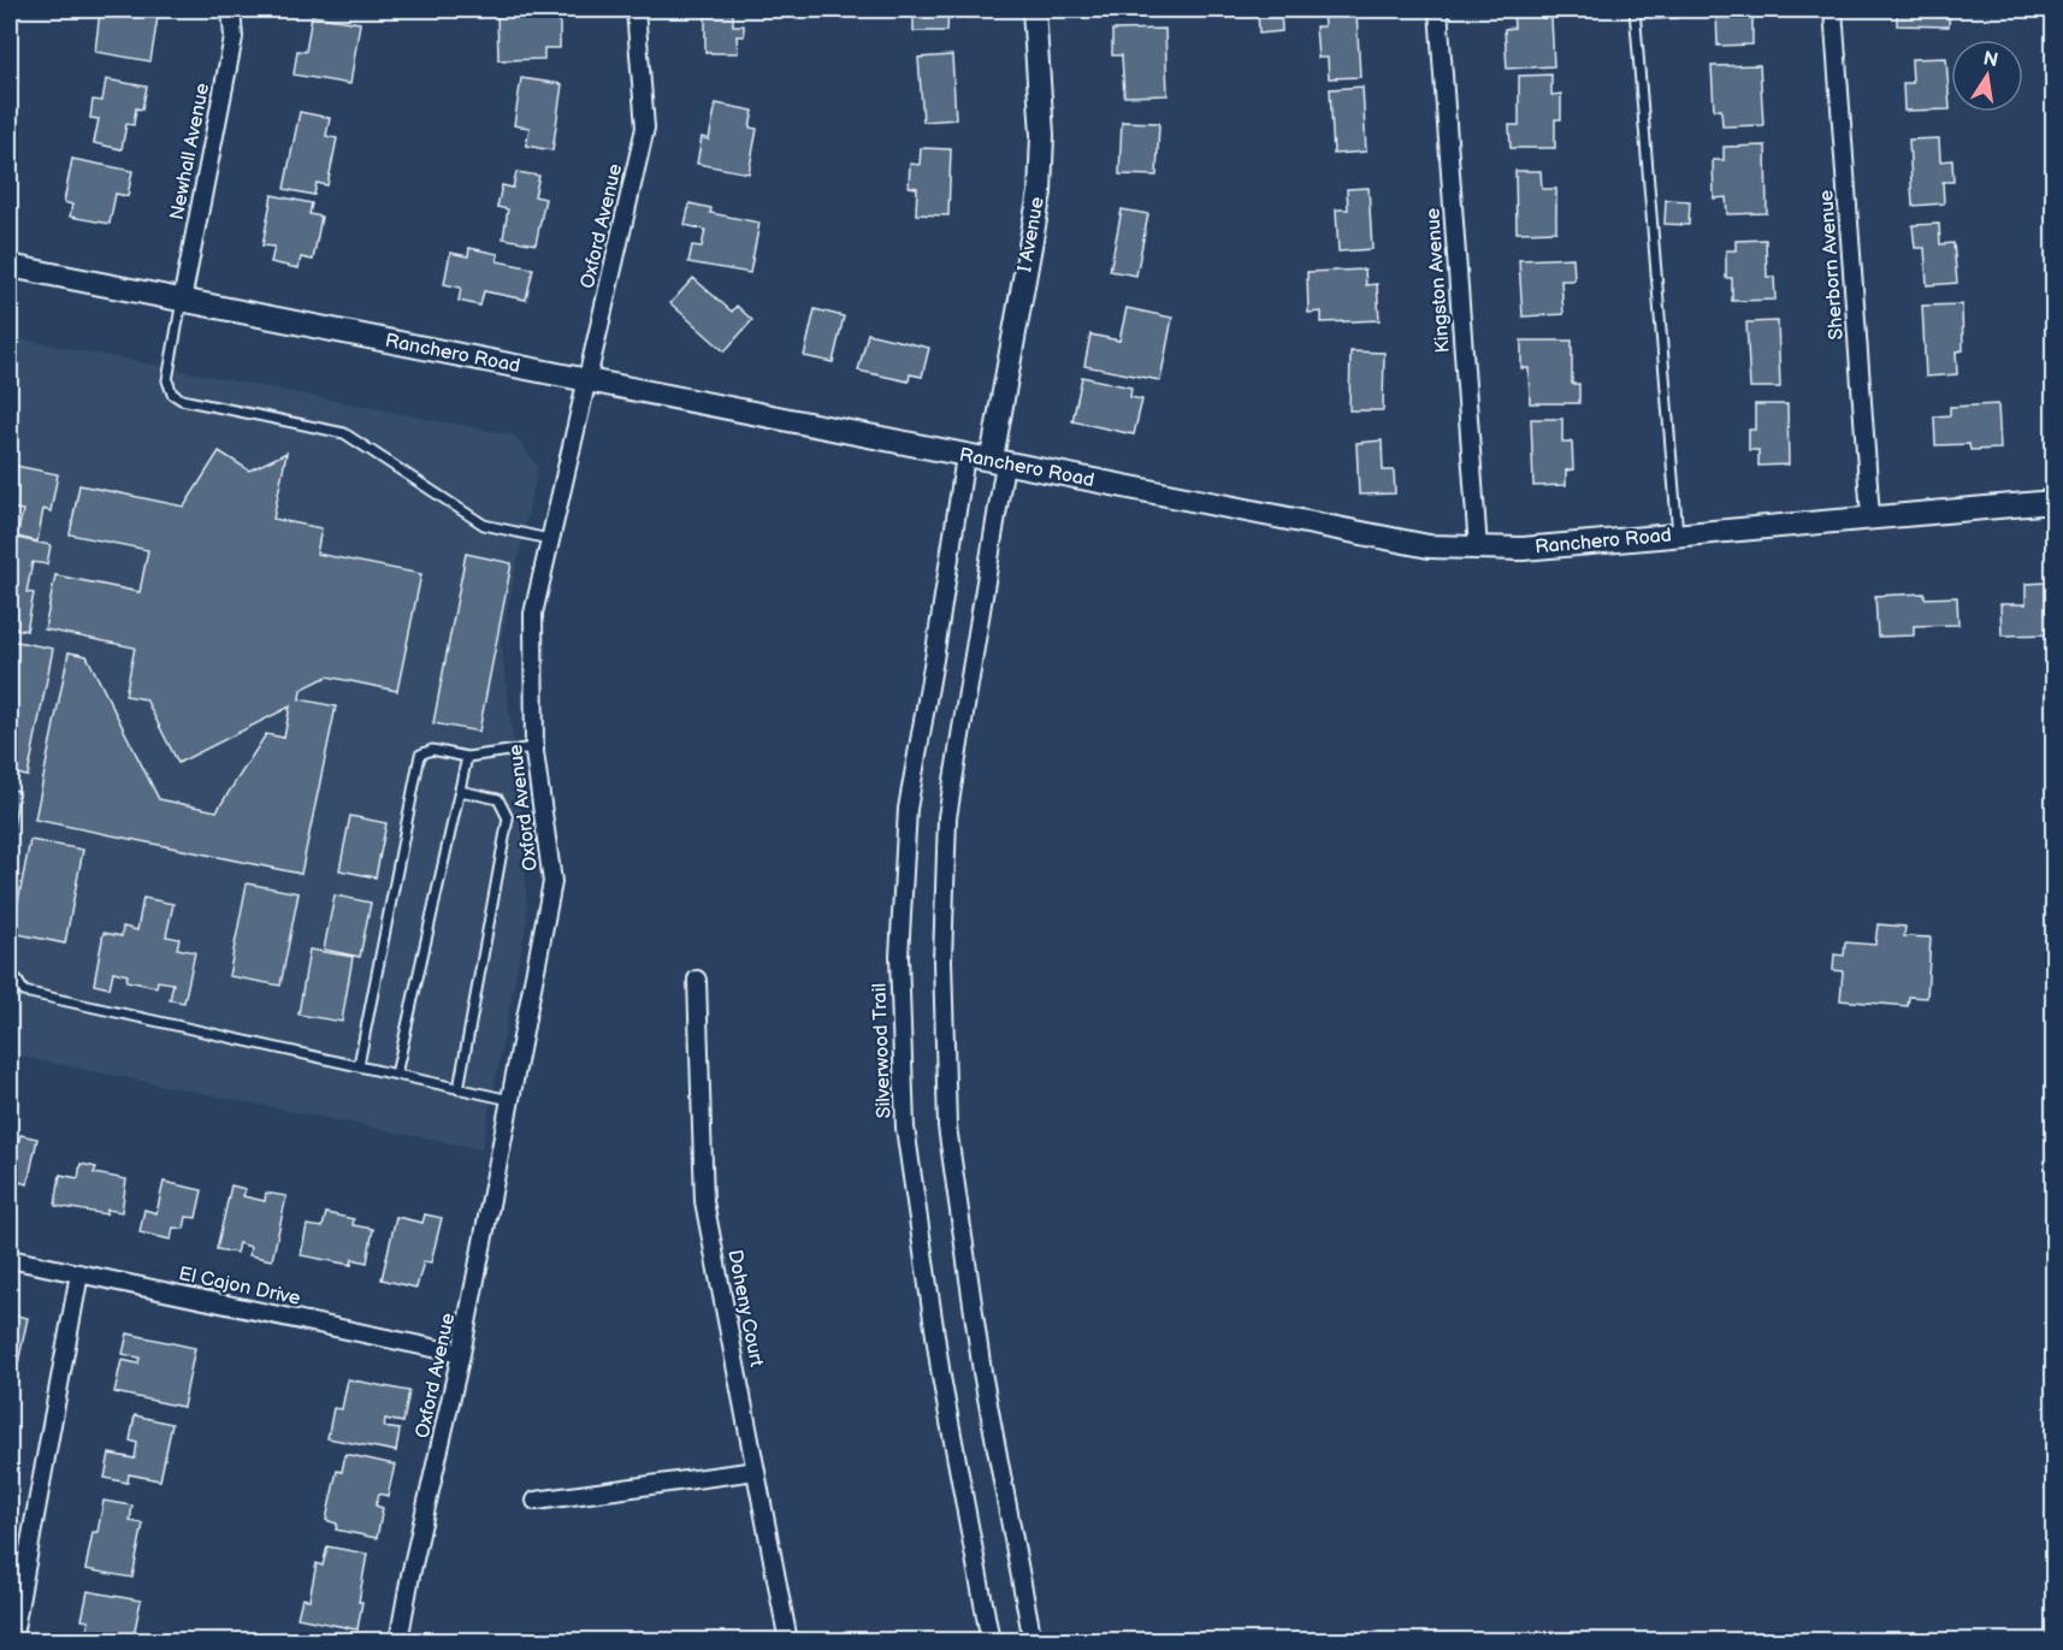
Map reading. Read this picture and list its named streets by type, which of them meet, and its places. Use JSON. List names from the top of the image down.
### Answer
{
  "streets": {
    "main road": ["I Avenue", "Ranchero Road"],
    "street": [
      "Newhall Avenue",
      "Oxford Avenue",
      "Sherborn Avenue",
      "Kingston Avenue",
      "Silverwood Trail",
      "El Cajon Drive",
      "Doheny Court"
    ]
  },
  "crossings": [
    ["Newhall Avenue", "Ranchero Road"],
    ["Oxford Avenue", "Ranchero Road"],
    ["Oxford Avenue", "El Cajon Drive"],
    ["I Avenue", "Ranchero Road"],
    ["Sherborn Avenue", "Ranchero Road"],
    ["Kingston Avenue", "Ranchero Road"],
    ["Ranchero Road", "Silverwood Trail"]
  ],
  "north": "top"
}
